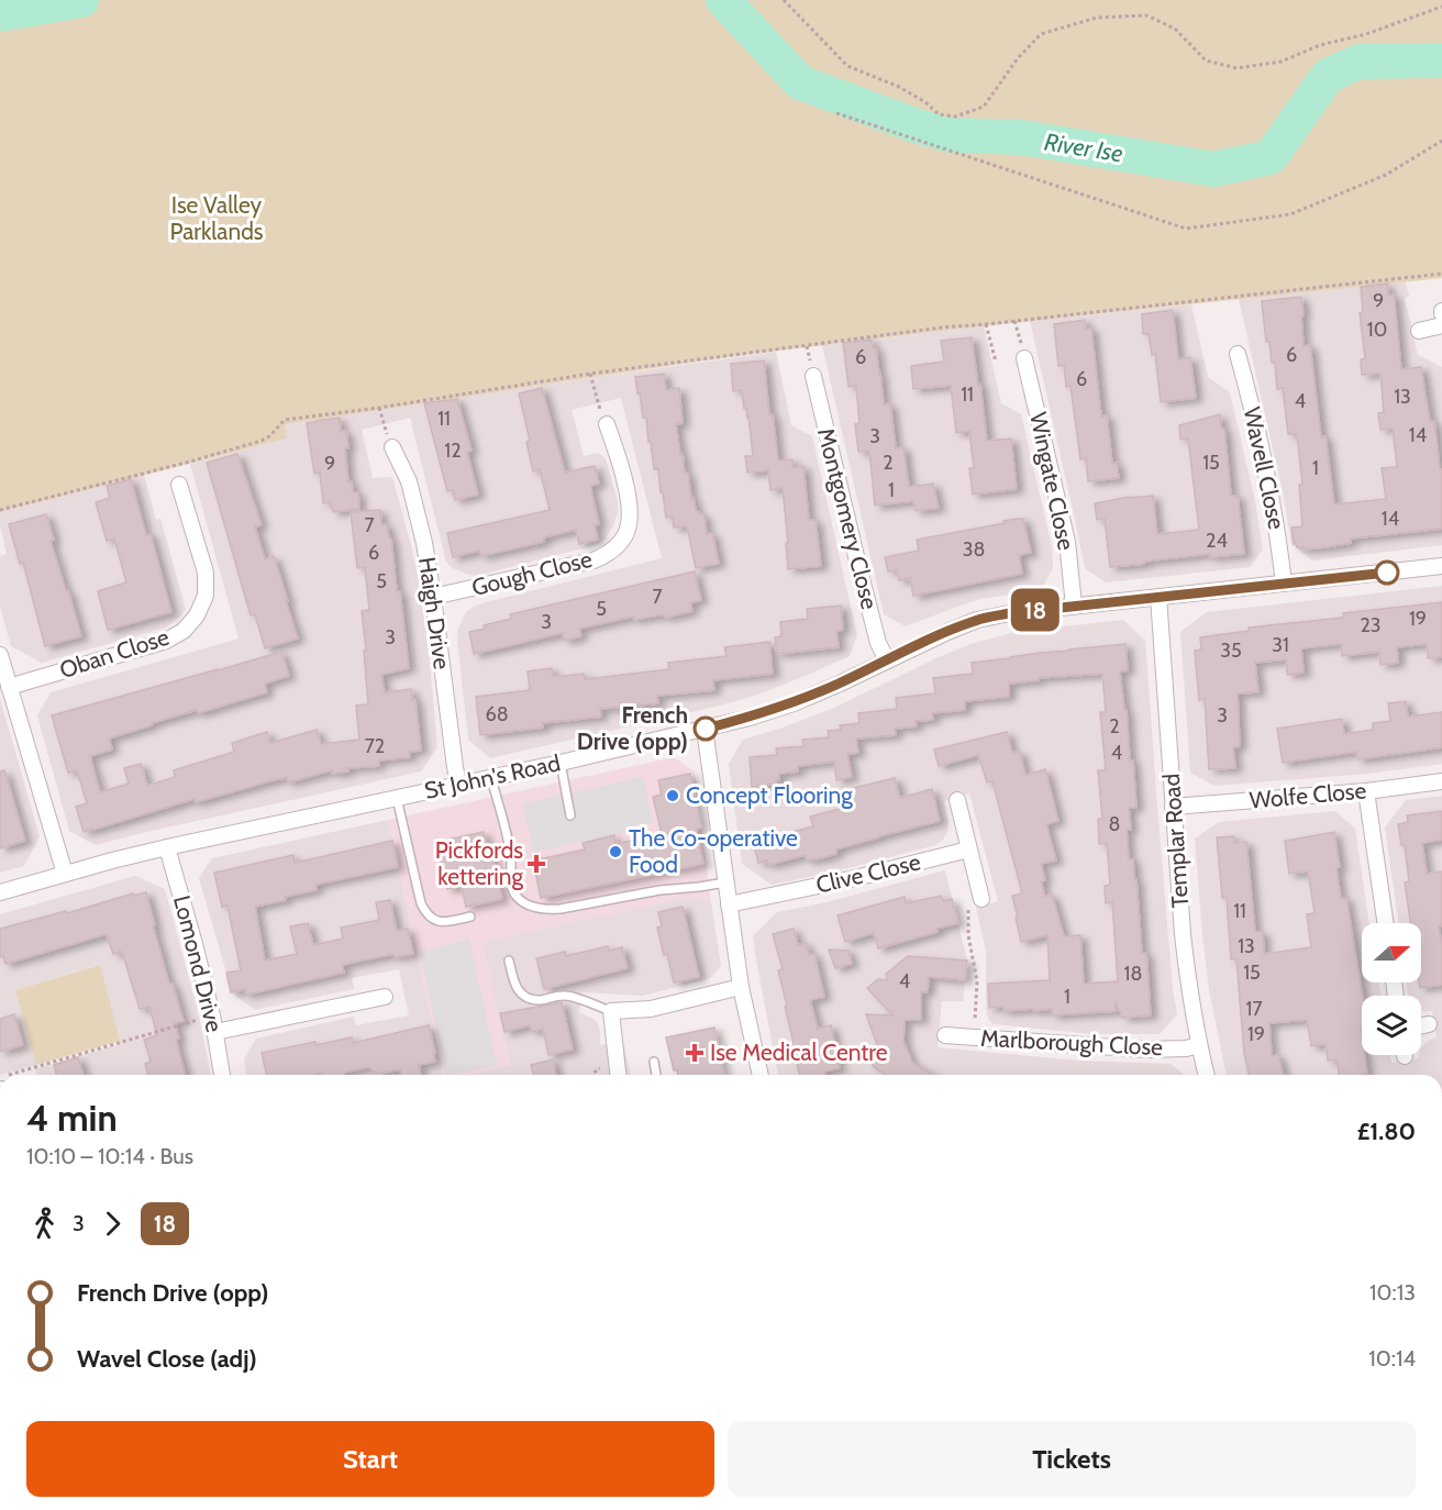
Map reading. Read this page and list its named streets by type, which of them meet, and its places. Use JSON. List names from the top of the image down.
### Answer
{
  "streets": {
    "street": [
      "Wavell Close",
      "Wingate Close",
      "Montgomery Close",
      "Gough Close",
      "Haigh Drive",
      "Oban Close",
      "St John's Road",
      "Wolfe Close",
      "Templar Road",
      "Clive Close",
      "Lomond Drive",
      "Marlborough Close"
    ]
  },
  "crossings": [
    ["Wavell Close", "St John's Road"],
    ["Wingate Close", "St John's Road"],
    ["Montgomery Close", "St John's Road"],
    ["Gough Close", "Haigh Drive"],
    ["Haigh Drive", "St John's Road"],
    ["St John's Road", "Templar Road"],
    ["St John's Road", "Lomond Drive"],
    ["Wolfe Close", "Templar Road"],
    ["Templar Road", "Marlborough Close"]
  ],
  "water": ["River Ise"],
  "parks": ["Ise Valley Parklands"],
  "places": {
    "other": ["French Drive (opp)", "Concept Flooring", "The Co-operative Food"],
    "health": ["Pickfords kettering", "Ise Medical Centre"]
  },
  "lines": ["bus line 18"],
  "house_numbers": [
    "9",
    "10",
    "6",
    "6",
    "6",
    "11",
    "13",
    "4",
    "11",
    "14",
    "3",
    "12",
    "2",
    "15",
    "9",
    "1",
    "1",
    "14",
    "7",
    "24",
    "38",
    "6",
    "5",
    "7",
    "5",
    "19",
    "3",
    "23",
    "3",
    "31",
    "35",
    "68",
    "3",
    "2",
    "72",
    "4",
    "8",
    "11",
    "13",
    "15",
    "18",
    "4",
    "1",
    "17",
    "19"
  ],
  "north": "right",
  "page": {
    "on_map": "18",
    "heading": ["4 min", "10:10 – 10:14 · Bus", "£1.80"],
    "legs": ["3", "18"],
    "list": [
      {
        "name": "French Drive (opp)",
        "value": "10:13"
      },
      {
        "name": "Wavel Close (adj)",
        "value": "10:14"
      }
    ],
    "buttons": ["Start", "Tickets"]
  }
}
